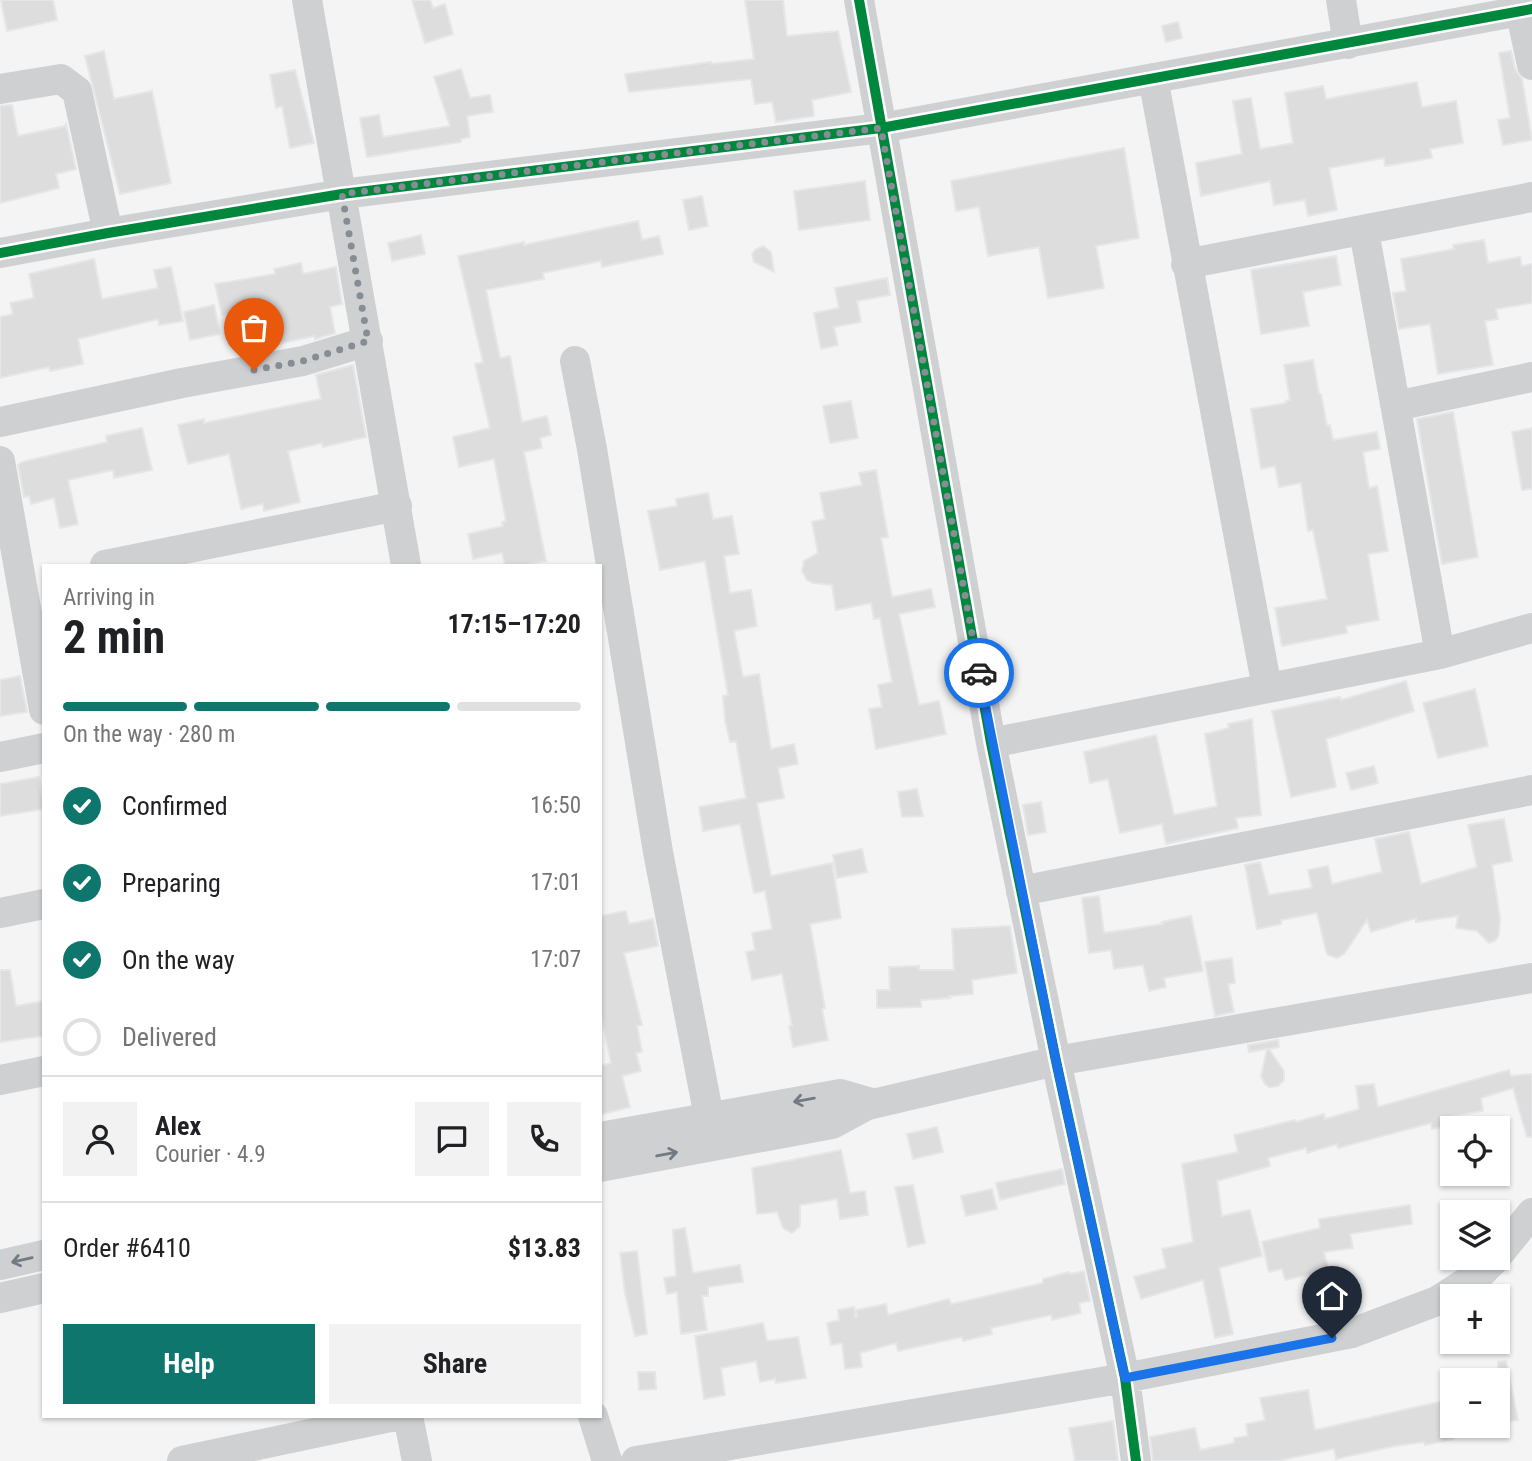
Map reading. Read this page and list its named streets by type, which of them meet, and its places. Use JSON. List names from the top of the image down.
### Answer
{
  "page": {
    "heading": ["2 min", "Arriving in", "17:15–17:20"],
    "panel": [
      "Alex",
      "Courier · 4.9",
      "Order #6410",
      "$13.83"
    ],
    "bar": "On the way · 280 m",
    "list": [
      ["Confirmed", "16:50"],
      ["Preparing", "17:01"],
      ["On the way", "17:07"],
      "Delivered"
    ],
    "map_buttons": ["+", "−"],
    "buttons": ["Help", "Share"]
  }
}
